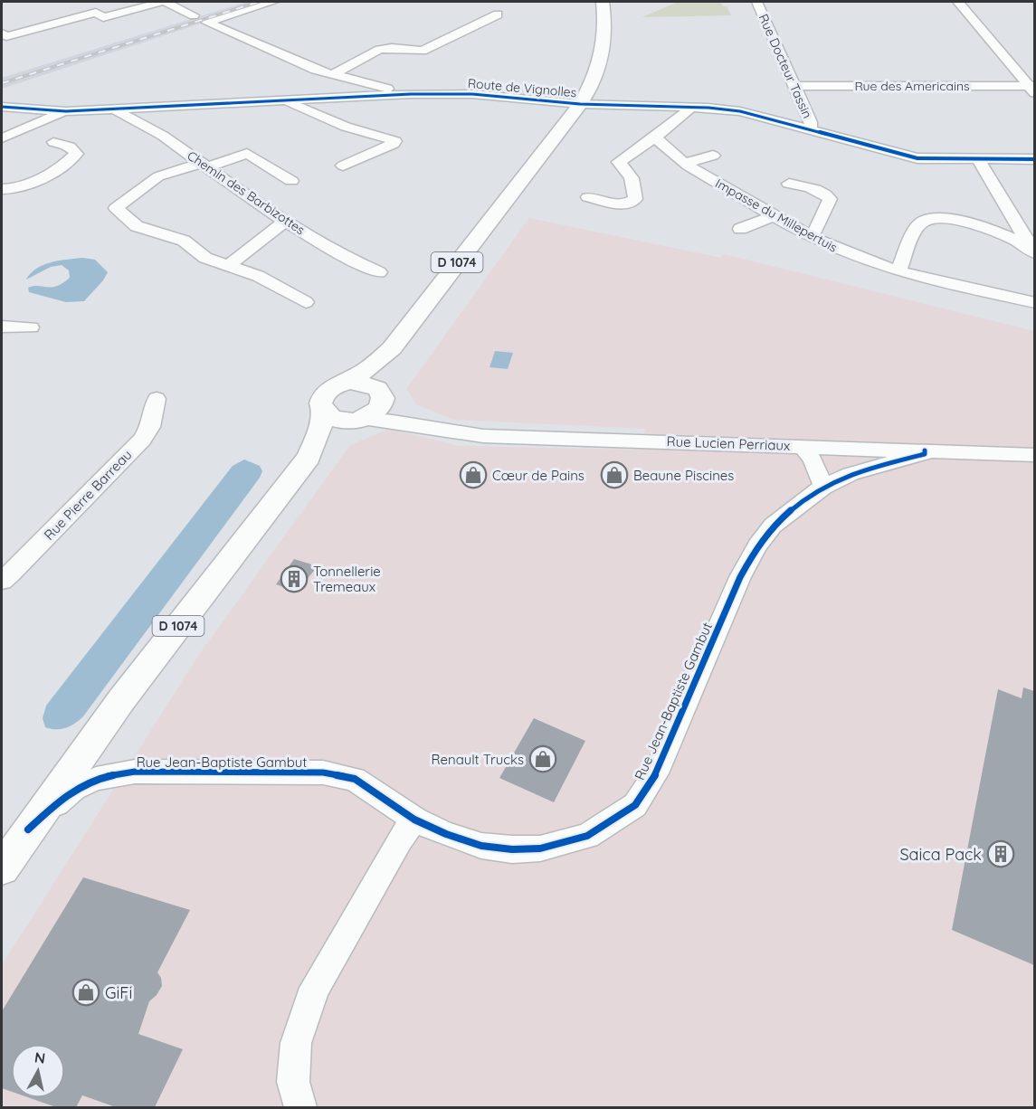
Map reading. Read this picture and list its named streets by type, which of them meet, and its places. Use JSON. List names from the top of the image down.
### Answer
{
  "streets": {
    "main road": ["D 1074"],
    "street": [
      "Rue Docteur Tassin",
      "Rue des Americains",
      "Route de Vignolles",
      "Chemin des Barbizottes",
      "Impasse du Millepertuis",
      "Rue Lucien Perriaux",
      "Rue Pierre Barreau",
      "Rue Jean-Baptiste Gambut"
    ]
  },
  "crossings": [
    ["Rue Docteur Tassin", "Rue des Americains"],
    ["Rue Docteur Tassin", "Route de Vignolles"],
    ["Route de Vignolles", "Chemin des Barbizottes"],
    ["Route de Vignolles", "D 1074"],
    ["D 1074", "Rue Lucien Perriaux"],
    ["D 1074", "Rue Jean-Baptiste Gambut"],
    ["Rue Lucien Perriaux", "Rue Jean-Baptiste Gambut"]
  ],
  "places": {
    "shop": [
      "Cœur de Pains",
      "Beaune Piscines",
      "Renault Trucks",
      "GiFi"
    ],
    "building": ["Tonnellerie Tremeaux", "Saica Pack"]
  },
  "north": "top"
}
